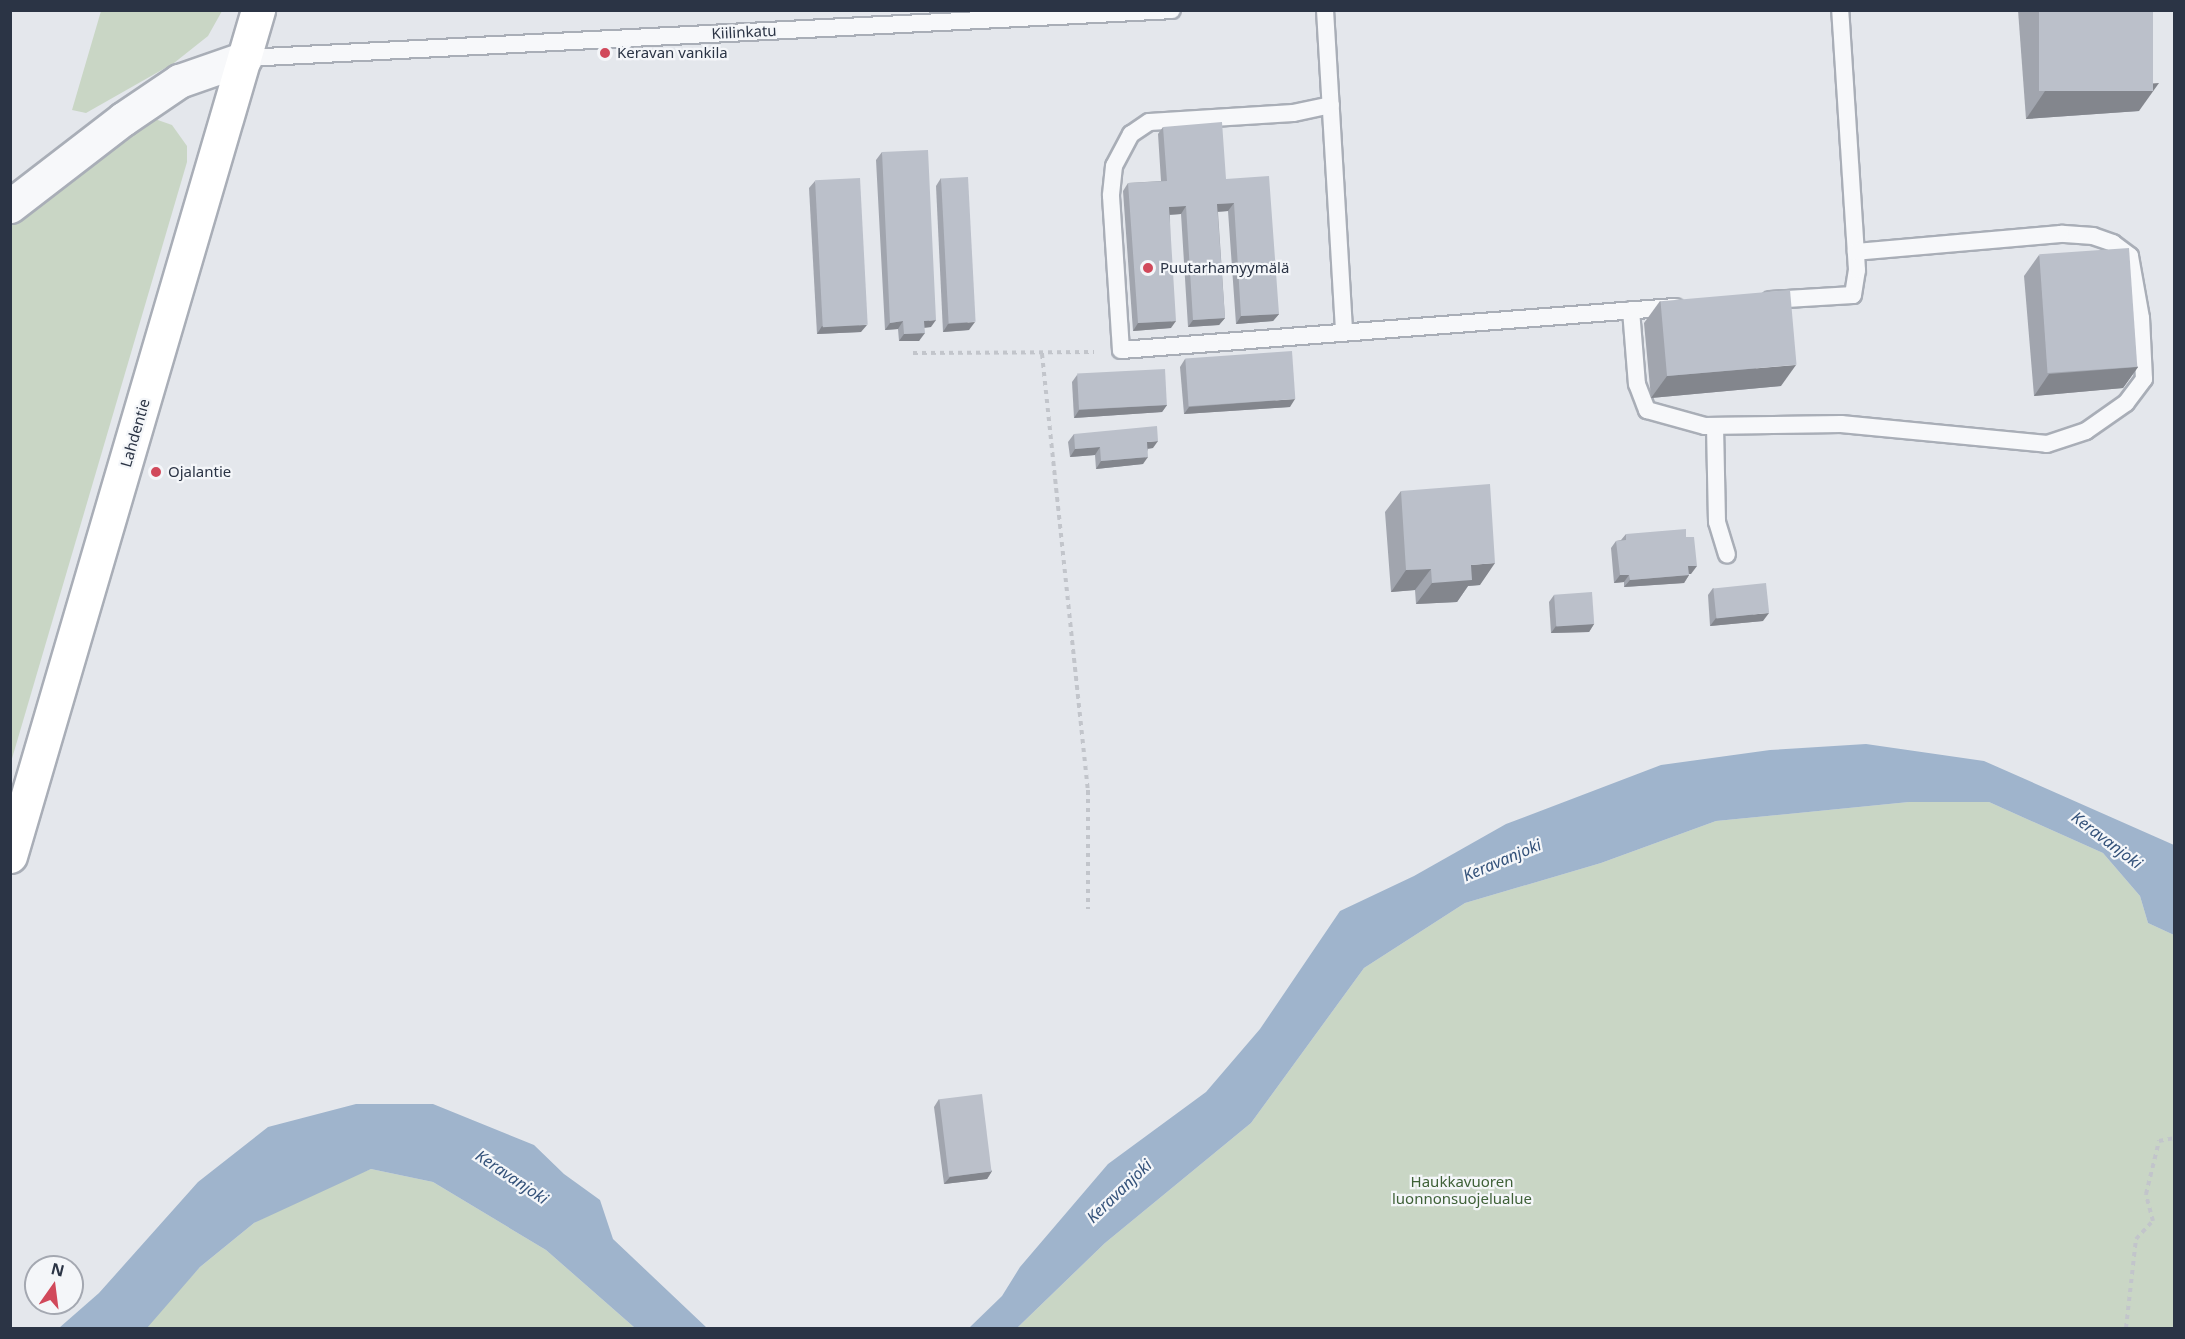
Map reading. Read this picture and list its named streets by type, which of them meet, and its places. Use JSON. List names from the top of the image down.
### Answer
{
  "streets": {
    "main road": ["Lahdentie"],
    "lane": ["Kiilinkatu"]
  },
  "crossings": [
    ["Kiilinkatu", "Lahdentie"]
  ],
  "water": ["Keravanjoki"],
  "parks": ["Haukkavuoren luonnonsuojelualue"],
  "places": ["Keravan vankila", "Puutarhamyymälä", "Ojalantie"],
  "north": "top"
}
